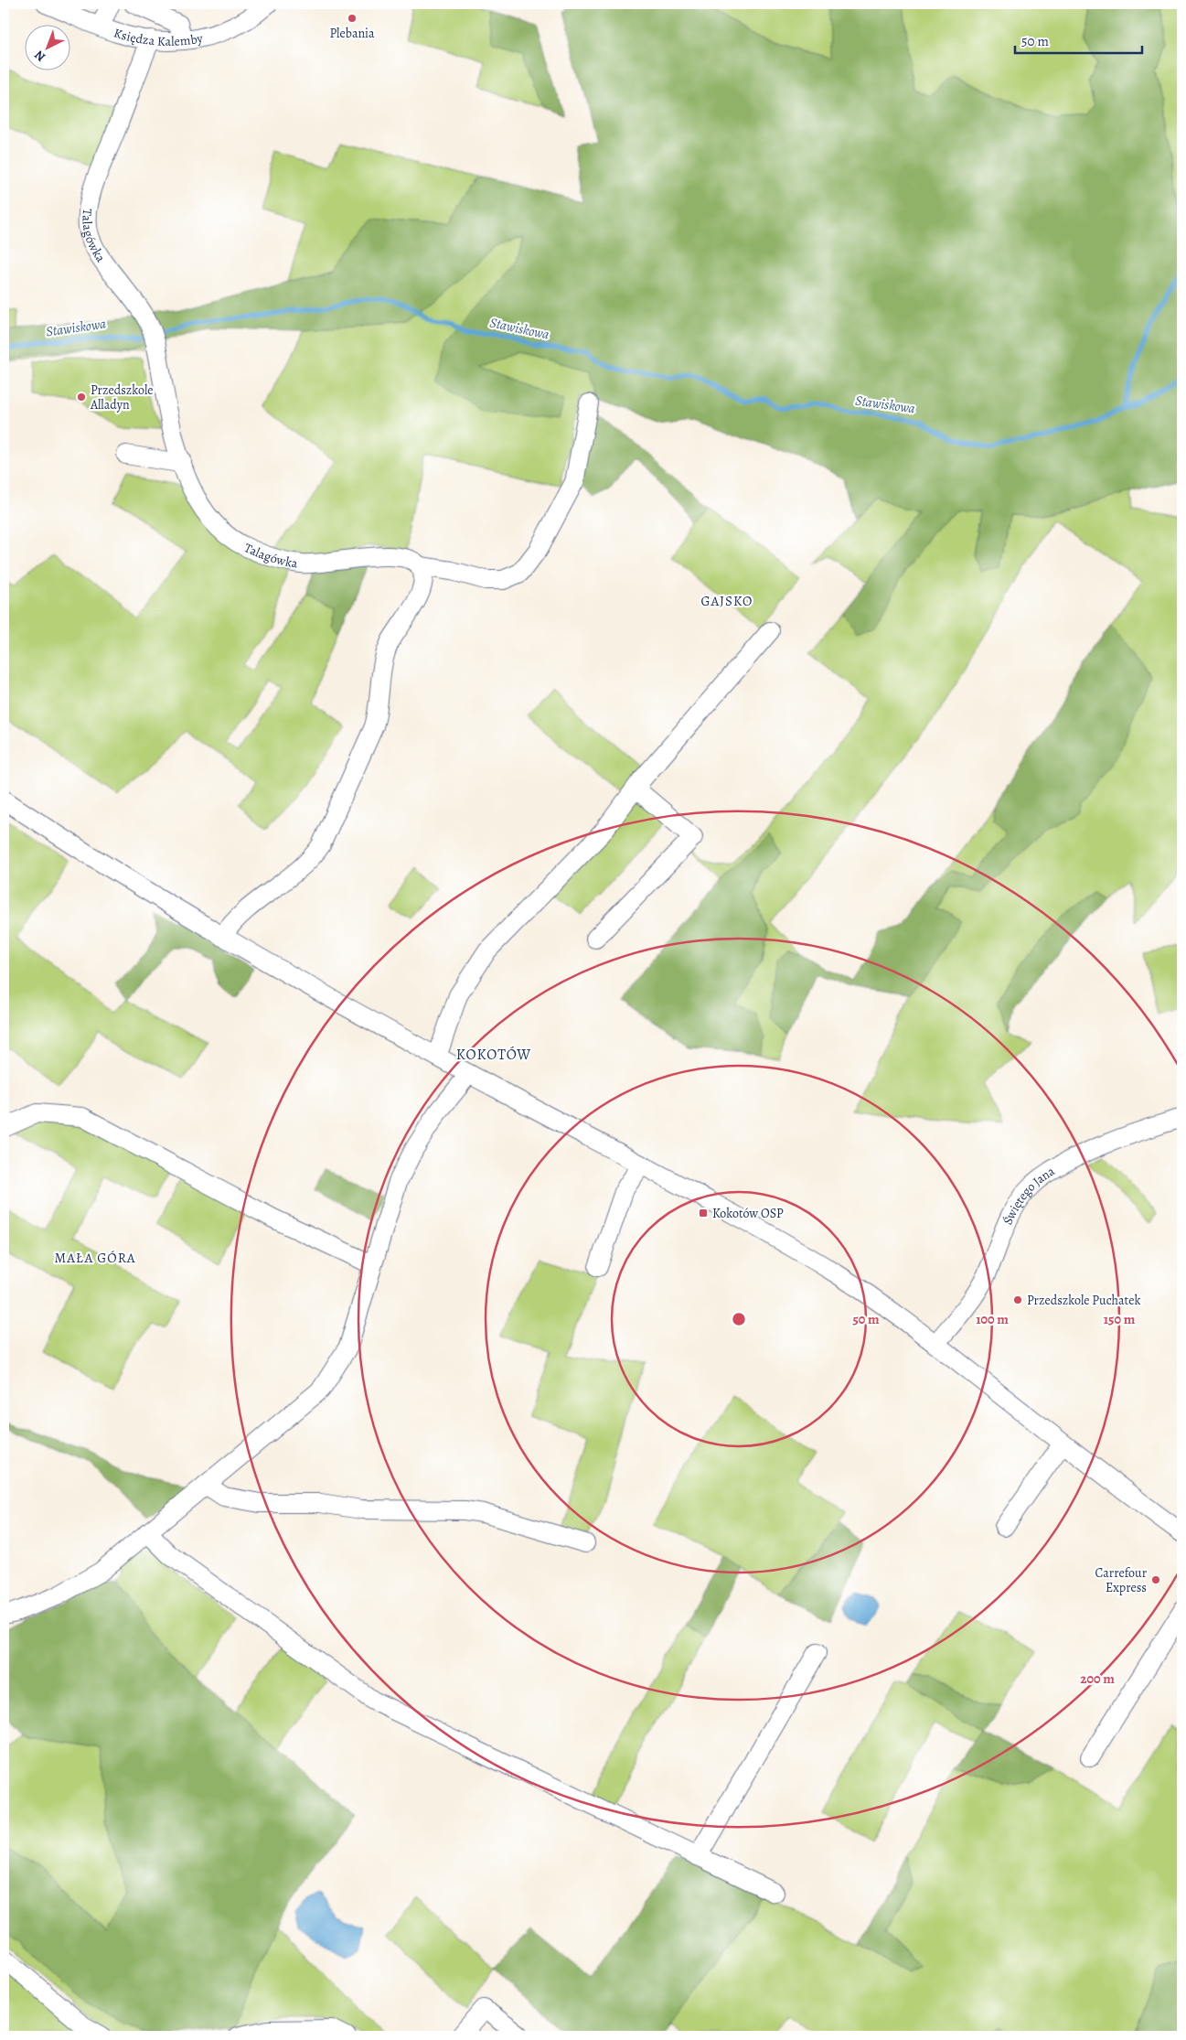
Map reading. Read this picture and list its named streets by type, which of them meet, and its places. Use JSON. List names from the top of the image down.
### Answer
{
  "streets": {
    "street": ["Księdza Kalemby", "Talagówka", "Świętego Jana"]
  },
  "crossings": [
    ["Księdza Kalemby", "Talagówka"]
  ],
  "districts": ["GAJSKO", "KOKOTÓW", "MAŁA GÓRA"],
  "water": ["Stawiskowa"],
  "places": {
    "other": [
      "Plebania",
      "Przedszkole Alladyn",
      "Przedszkole Puchatek",
      "Carrefour Express"
    ],
    "transit": ["Kokotów OSP"]
  },
  "scale_bar": "50 m",
  "north": "bottom left",
  "rings": [
    "50 m",
    "100 m",
    "150 m",
    "200 m"
  ]
}
